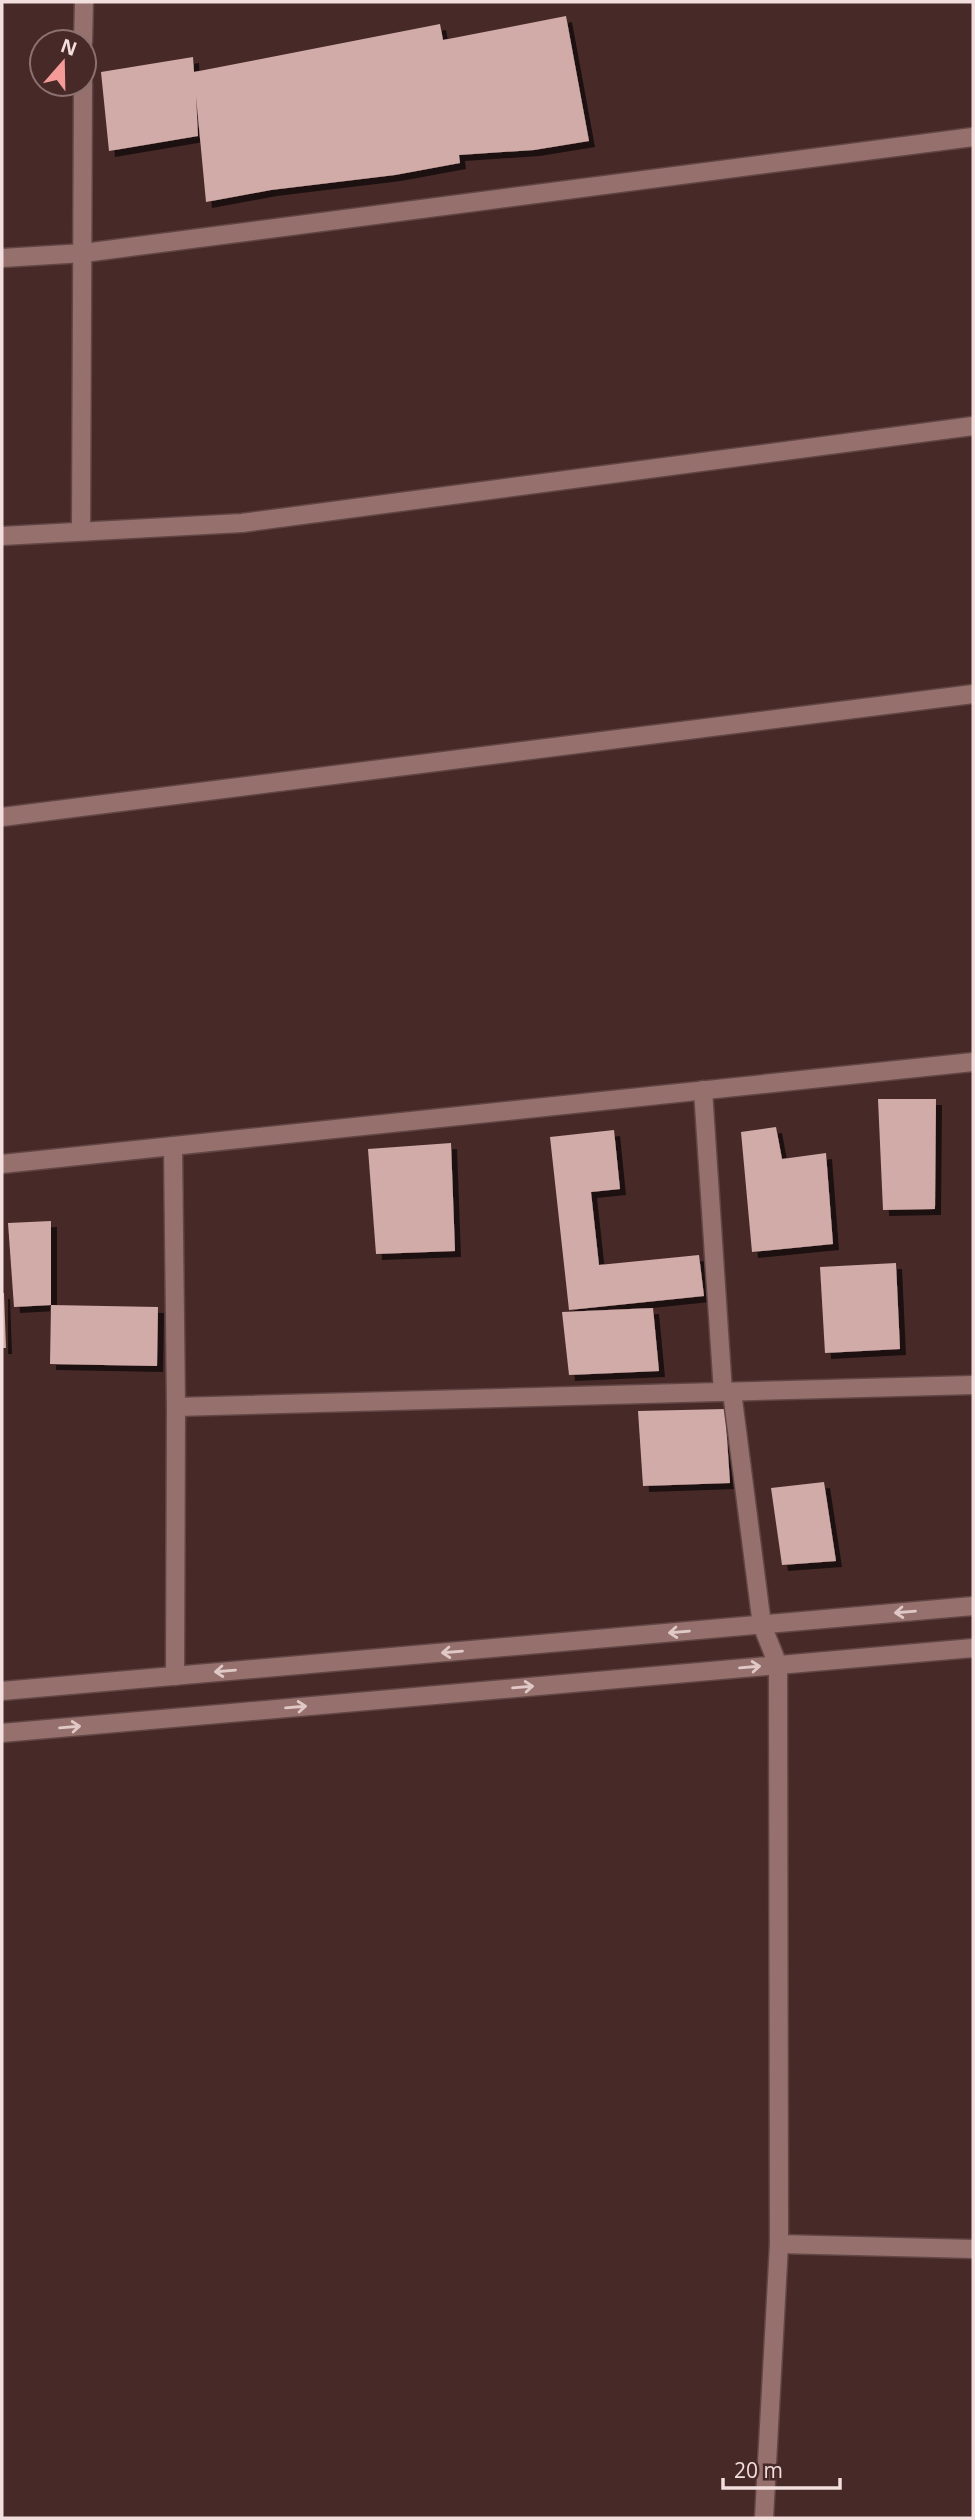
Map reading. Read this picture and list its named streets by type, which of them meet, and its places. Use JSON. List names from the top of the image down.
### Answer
{
  "scale_bar": "20 m",
  "north": "top"
}
